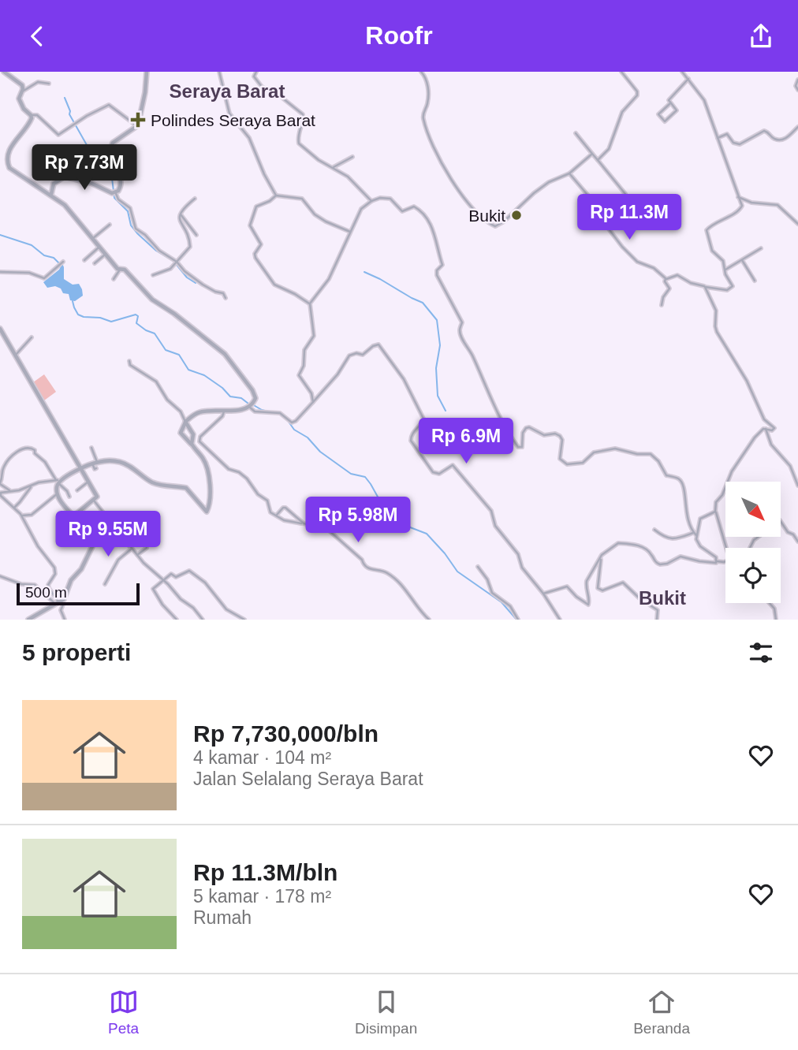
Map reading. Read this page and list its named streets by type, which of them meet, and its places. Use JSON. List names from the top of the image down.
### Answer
{
  "districts": ["Seraya Barat", "Bukit"],
  "places": {
    "health": ["Polindes Seraya Barat"],
    "other": ["Bukit"]
  },
  "scale_bar": "500 m",
  "north": "bottom right",
  "page": {
    "header": "Roofr",
    "price": [
      "Rp 7.73M",
      "Rp 11.3M",
      "Rp 6.9M",
      "Rp 5.98M",
      "Rp 9.55M"
    ],
    "scale": "500 m",
    "heading": "5 properti",
    "list": [
      {
        "name": "Rp 7,730,000/bln",
        "note": "4 kamar · 104 m² · Jalan Selalang Seraya Barat"
      },
      {
        "name": "Rp 11.3M/bln",
        "note": "5 kamar · 178 m² · Rumah"
      }
    ],
    "tabs": ["Peta", "Disimpan", "Beranda"]
  }
}
